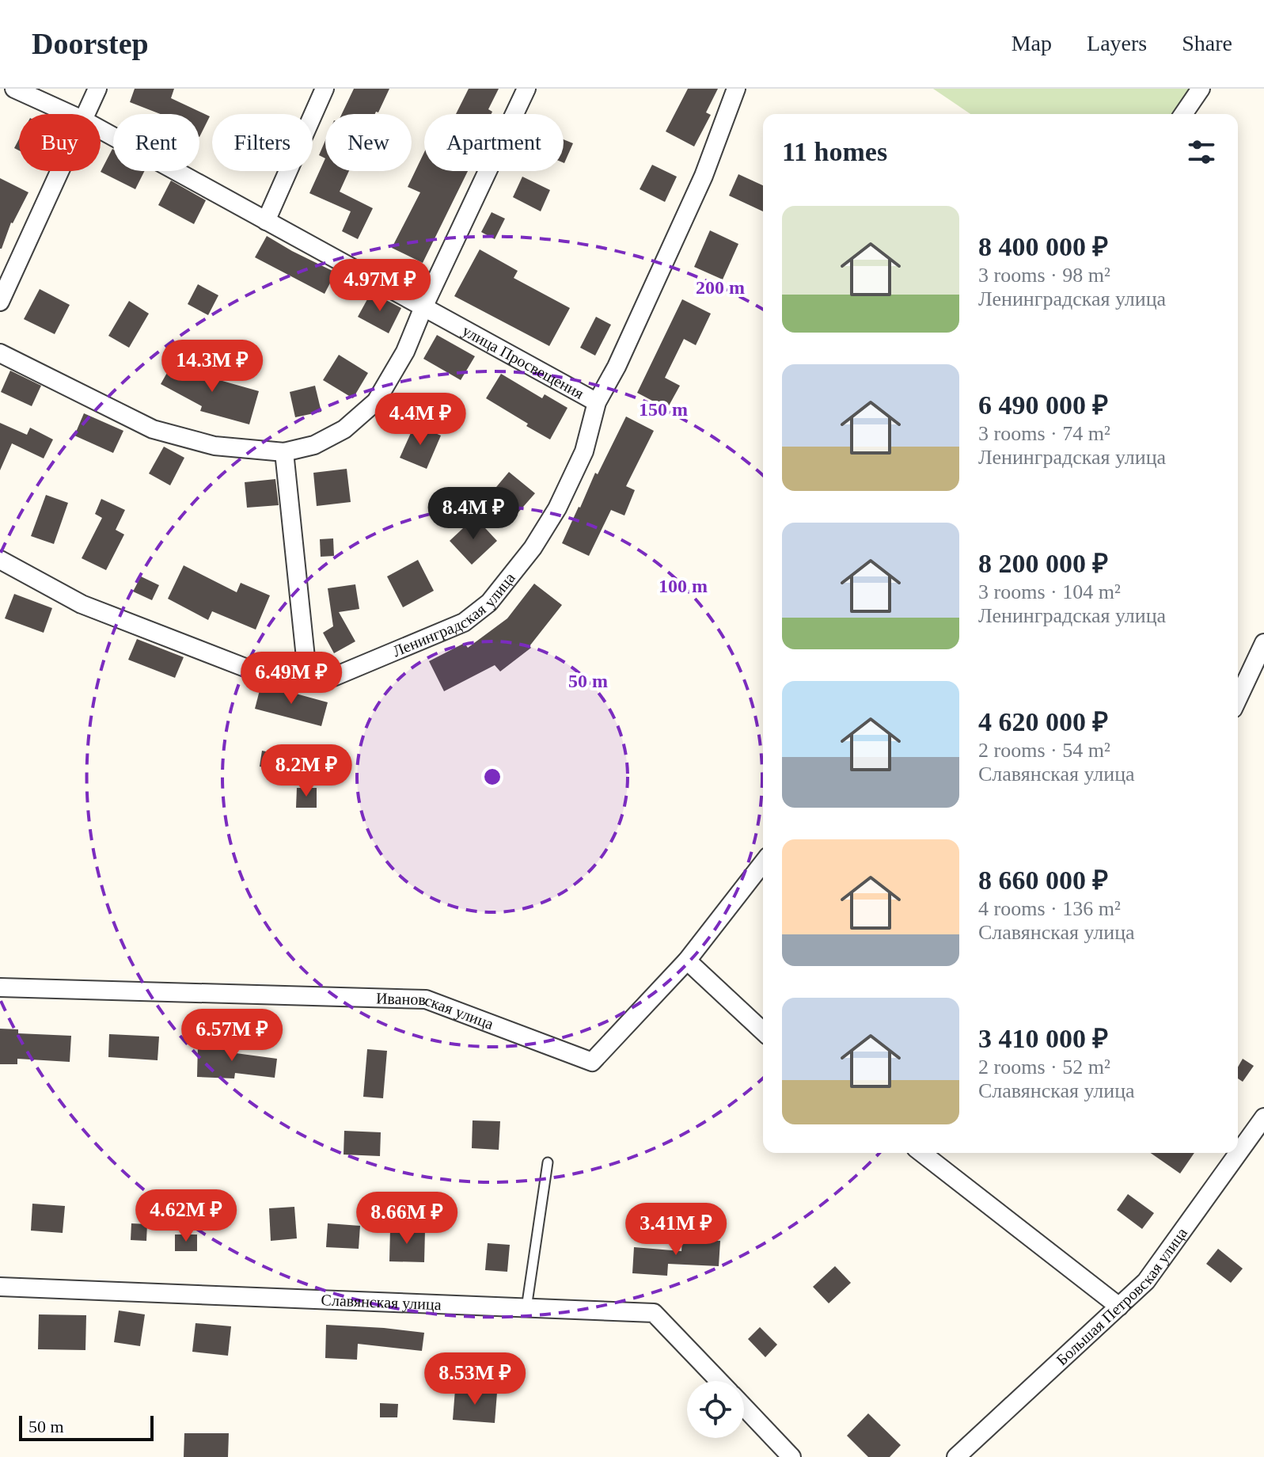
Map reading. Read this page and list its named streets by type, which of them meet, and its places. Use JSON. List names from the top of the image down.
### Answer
{
  "streets": {
    "street": [
      "улица Просвещения",
      "Ленинградская улица",
      "Ивановская улица",
      "Большая Петровская улица",
      "Славянская улица"
    ]
  },
  "crossings": [
    ["улица Просвещения", "Ленинградская улица"]
  ],
  "scale_bar": "50 m",
  "page": {
    "header": "Doorstep",
    "nav": ["Map", "Layers", "Share"],
    "chip": [
      "Buy",
      "Rent",
      "Filters",
      "New",
      "Apartment"
    ],
    "heading": "11 homes",
    "list": [
      {
        "name": "8 400 000 ₽",
        "note": "3 rooms · 98 m² · Ленинградская улица"
      },
      {
        "name": "6 490 000 ₽",
        "note": "3 rooms · 74 m² · Ленинградская улица"
      },
      {
        "name": "8 200 000 ₽",
        "note": "3 rooms · 104 m² · Ленинградская улица"
      },
      {
        "name": "4 620 000 ₽",
        "note": "2 rooms · 54 m² · Славянская улица"
      },
      {
        "name": "8 660 000 ₽",
        "note": "4 rooms · 136 m² · Славянская улица"
      },
      {
        "name": "3 410 000 ₽",
        "note": "2 rooms · 52 m² · Славянская улица"
      }
    ],
    "price": [
      "4.97M ₽",
      "14.3M ₽",
      "4.4M ₽",
      "8.4M ₽",
      "6.49M ₽",
      "8.2M ₽",
      "6.57M ₽",
      "4.62M ₽",
      "8.66M ₽",
      "3.41M ₽",
      "8.53M ₽"
    ],
    "scale": "50 m"
  },
  "rings": [
    "200 m",
    "150 m",
    "100 m",
    "50 m"
  ]
}
